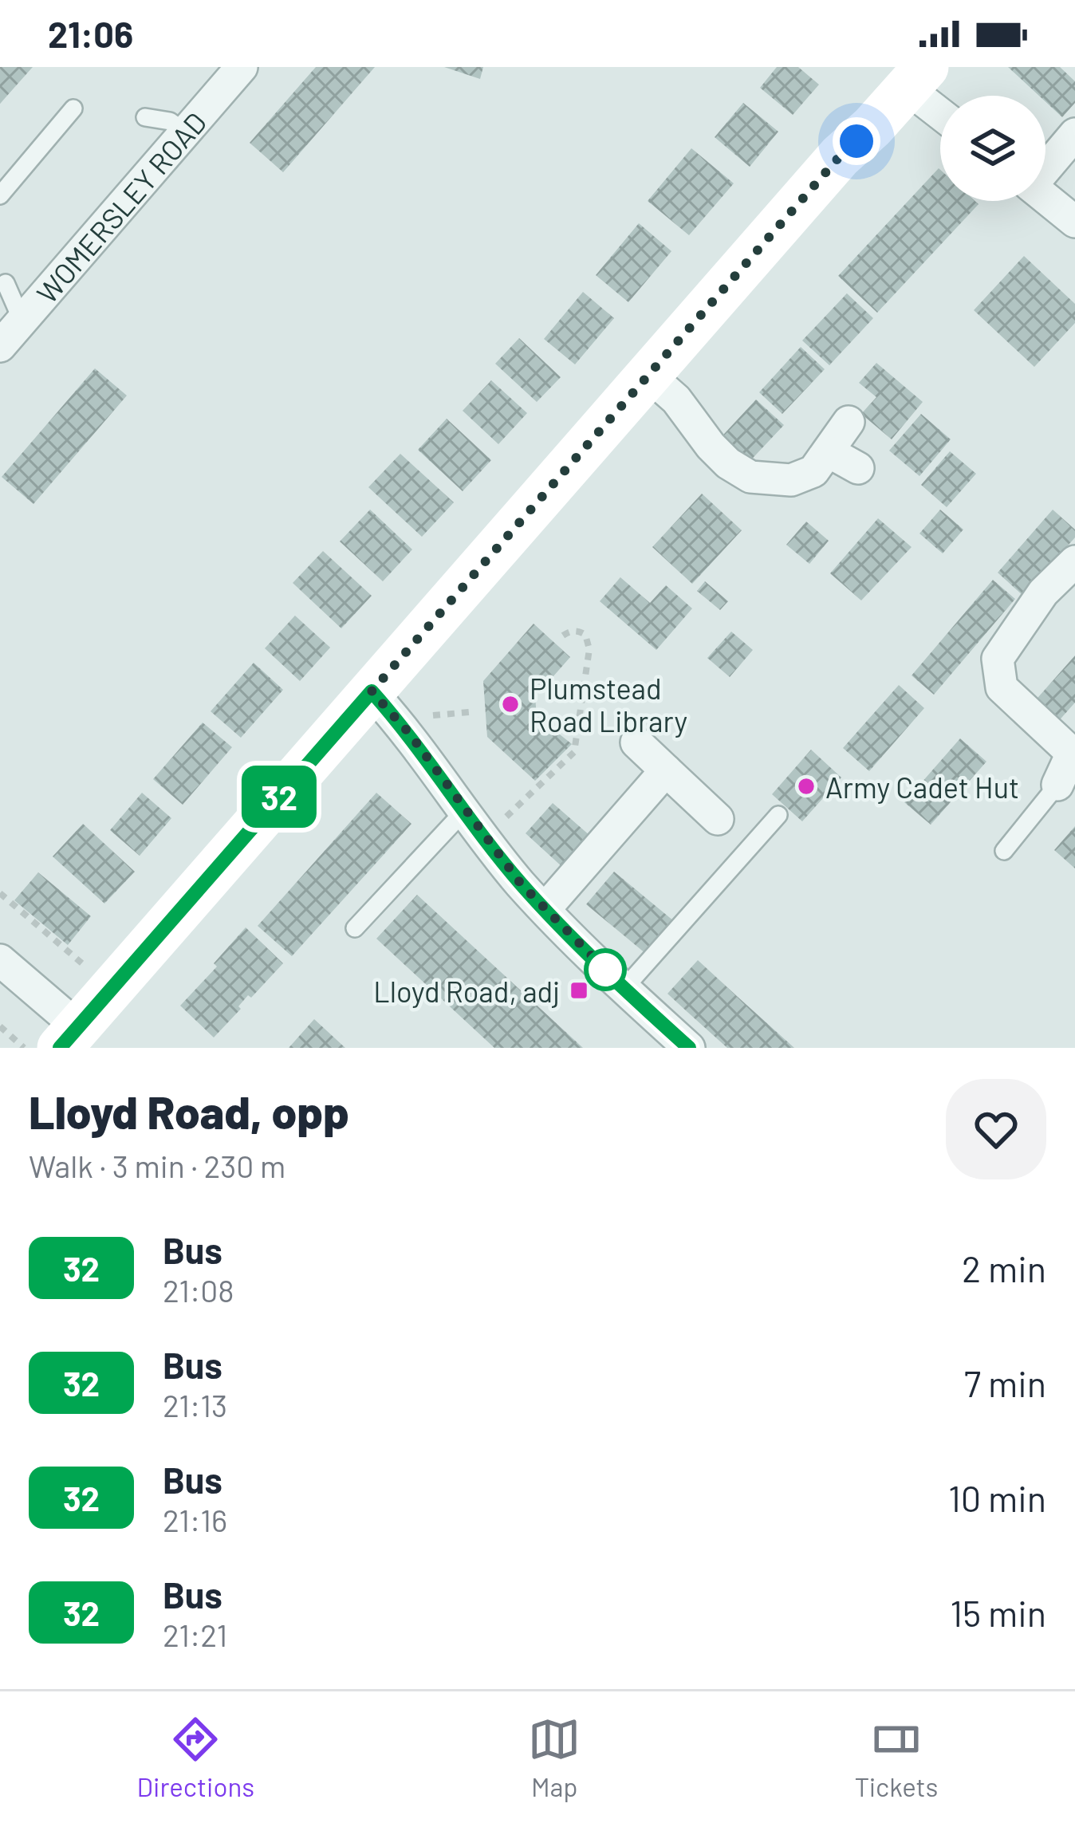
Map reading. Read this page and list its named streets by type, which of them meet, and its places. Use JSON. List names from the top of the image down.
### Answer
{
  "streets": {
    "street": ["WOMERSLEY ROAD"]
  },
  "places": {
    "other": ["Plumstead Road Library", "Army Cadet Hut"],
    "transit": ["Lloyd Road, adj"]
  },
  "lines": ["bus line 32"],
  "page": {
    "status": "21:06",
    "on_map": "32",
    "heading": ["Lloyd Road, opp", "Walk · 3 min · 230 m"],
    "list": [
      {
        "mark": "32",
        "name": "Bus",
        "note": "21:08",
        "value": "2 min"
      },
      {
        "mark": "32",
        "name": "Bus",
        "note": "21:13",
        "value": "7 min"
      },
      {
        "mark": "32",
        "name": "Bus",
        "note": "21:16",
        "value": "10 min"
      },
      {
        "mark": "32",
        "name": "Bus",
        "note": "21:21",
        "value": "15 min"
      }
    ],
    "tabs": ["Directions", "Map", "Tickets"]
  }
}
